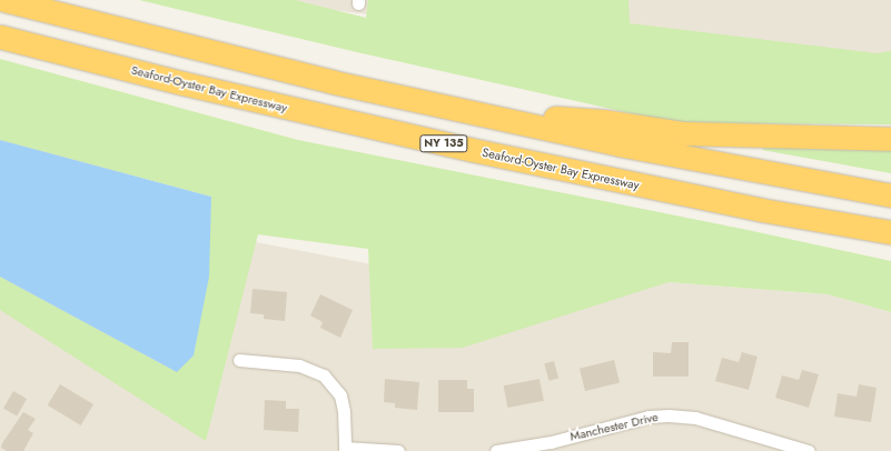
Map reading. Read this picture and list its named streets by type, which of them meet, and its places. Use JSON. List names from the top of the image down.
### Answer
{
  "streets": {
    "highway": ["Seaford-Oyster Bay Expressway", "NY 135"],
    "street": ["Manchester Drive"]
  }
}
